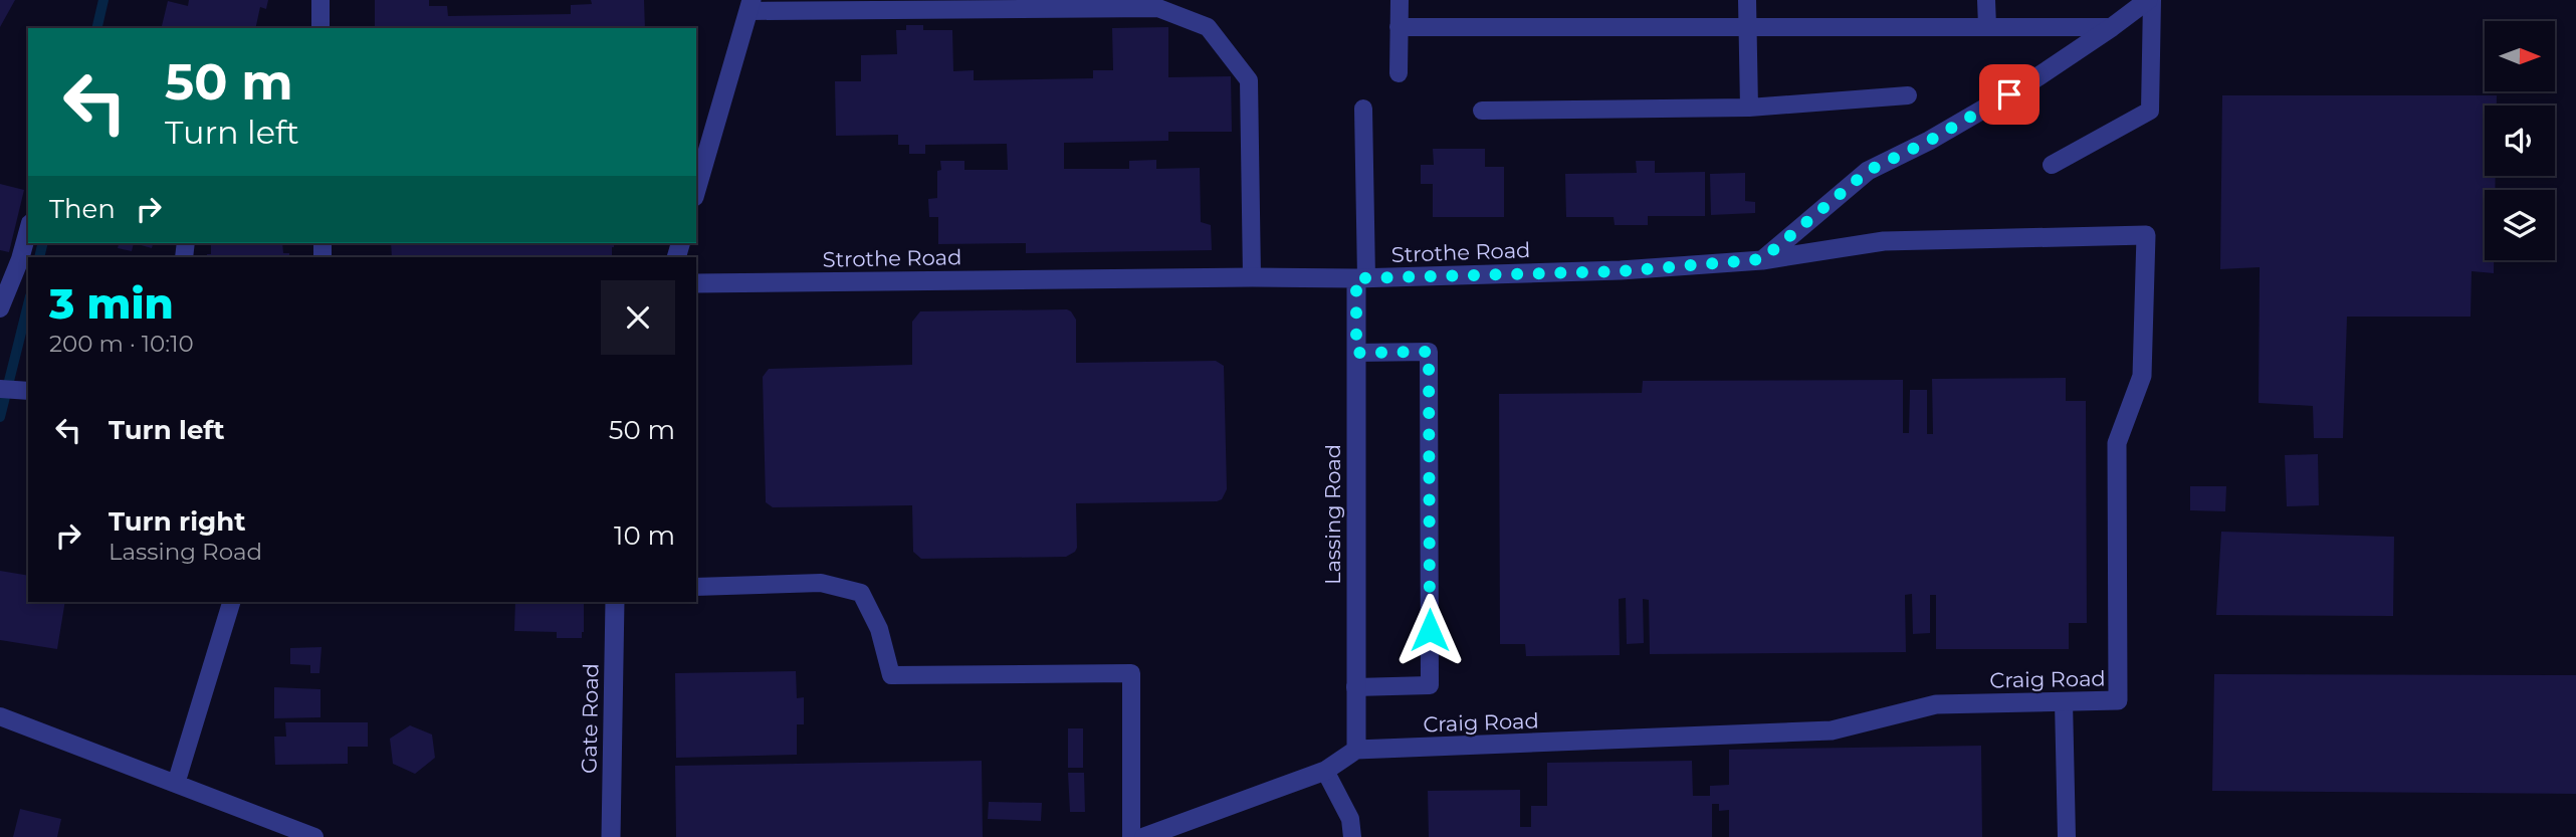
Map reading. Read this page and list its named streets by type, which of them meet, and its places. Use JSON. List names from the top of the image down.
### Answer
{
  "streets": {
    "street": [
      "Strothe Road",
      "Lassing Road",
      "Craig Road",
      "Gate Road"
    ]
  },
  "crossings": [
    ["Strothe Road", "Lassing Road"],
    ["Strothe Road", "Craig Road"],
    ["Lassing Road", "Craig Road"]
  ],
  "north": "right",
  "page": {
    "turn": ["50 m", "Turn left"],
    "then": "Then",
    "heading": ["3 min", "200 m · 10:10"],
    "list": [
      {
        "name": "Turn left",
        "value": "50 m"
      },
      {
        "name": "Turn right",
        "note": "Lassing Road",
        "value": "10 m"
      }
    ]
  }
}
